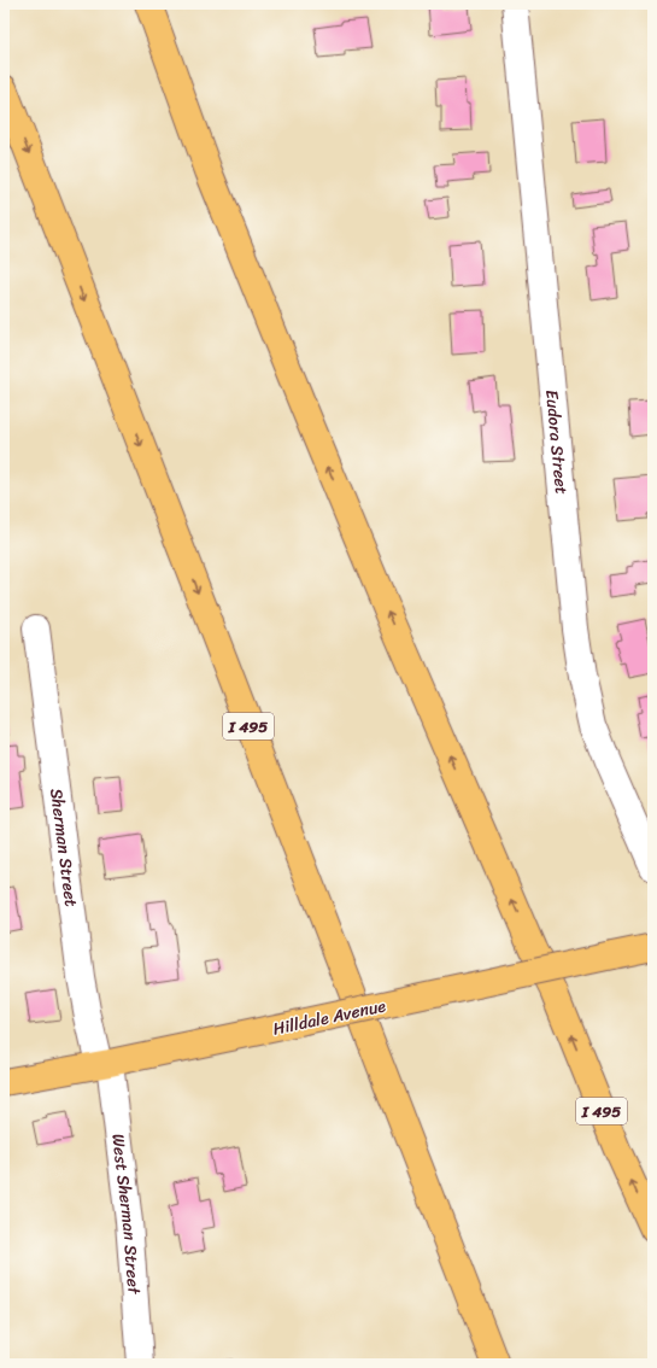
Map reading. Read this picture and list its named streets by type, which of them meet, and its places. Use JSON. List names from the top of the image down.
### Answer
{
  "streets": {
    "main road": ["I 495", "Hilldale Avenue"],
    "street": ["Eudora Street", "Sherman Street", "West Sherman Street"]
  },
  "crossings": [
    ["Sherman Street", "Hilldale Avenue"],
    ["Sherman Street", "West Sherman Street"],
    ["Hilldale Avenue", "West Sherman Street"]
  ]
}
